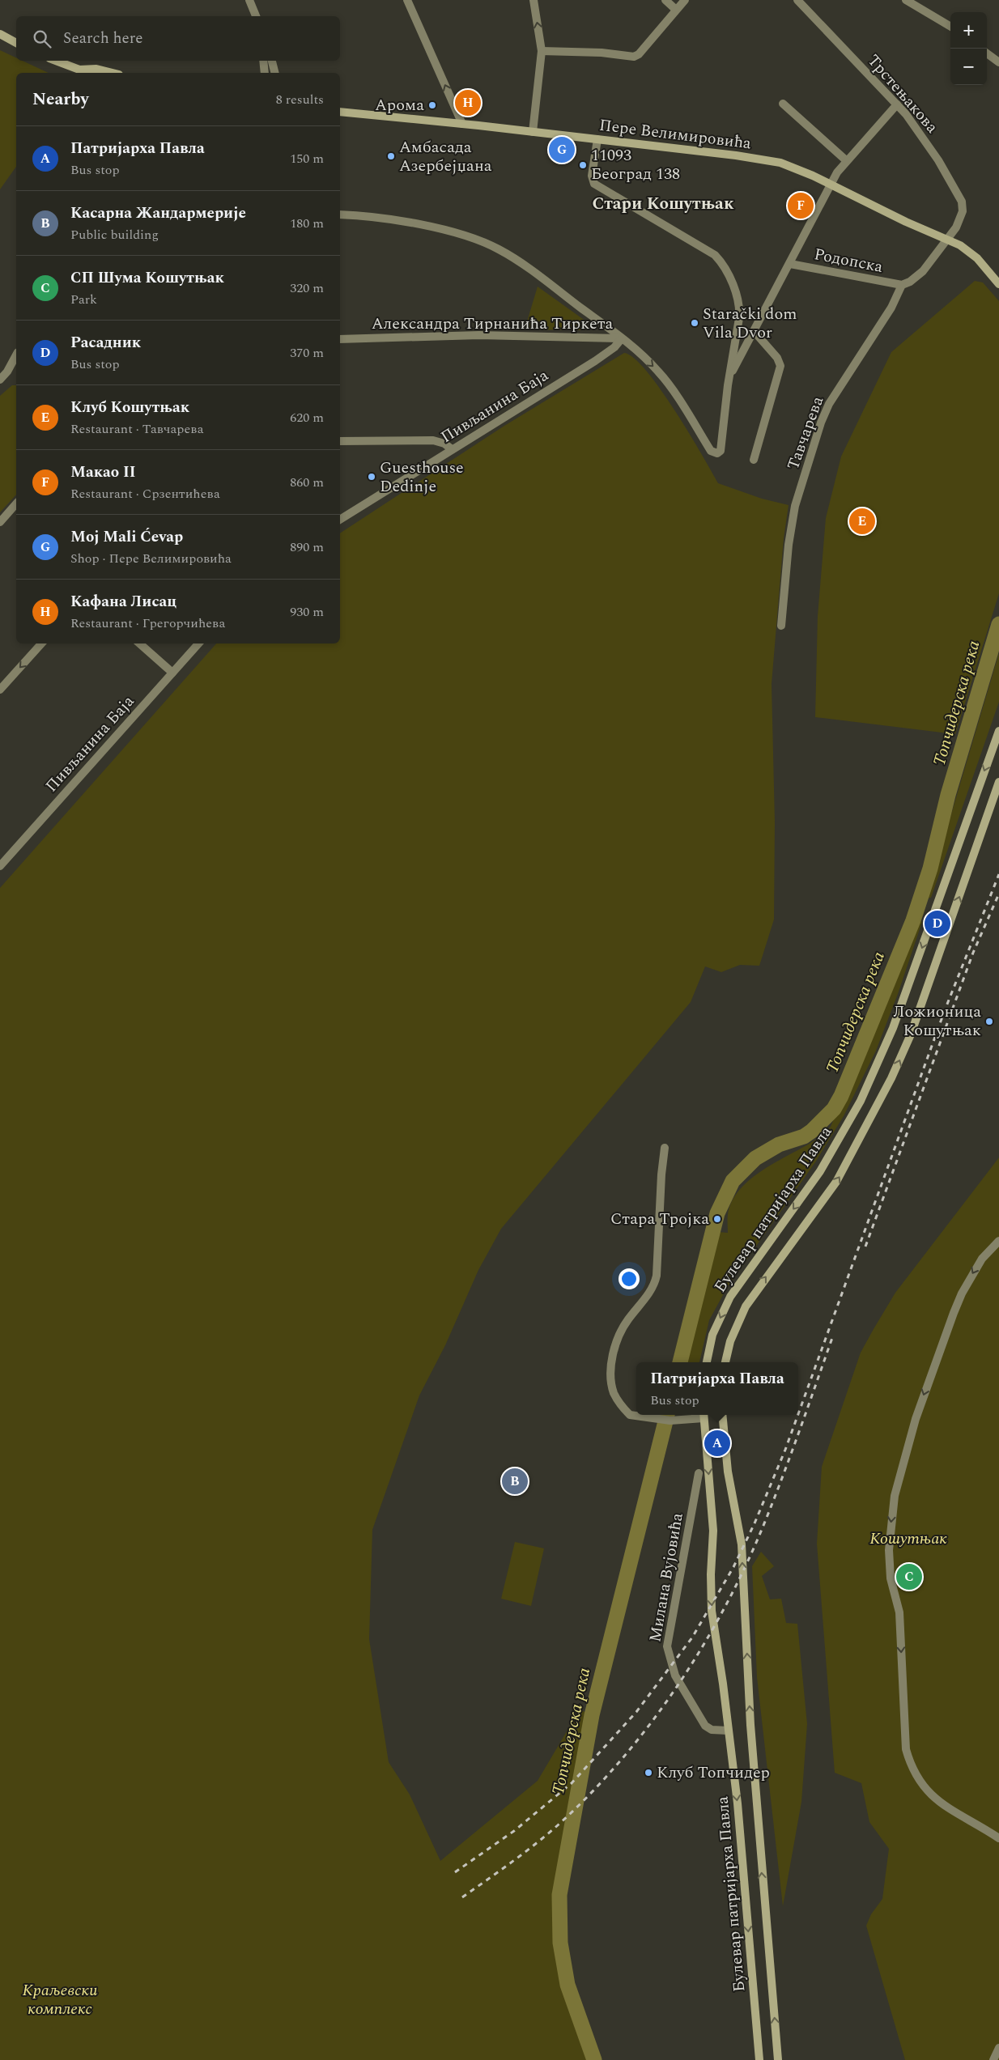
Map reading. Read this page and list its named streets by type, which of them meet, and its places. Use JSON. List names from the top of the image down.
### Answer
{
  "streets": {
    "main road": ["Пере Велимировића", "Булевар патријарха Павла"],
    "street": [
      "Трстењакова",
      "Родопска",
      "Александра Тирнанића Тиркета",
      "Пивљанина Баја",
      "Тавчарева",
      "Милана Вујовића"
    ]
  },
  "crossings": [
    ["Трстењакова", "Пере Велимировића"],
    ["Родопска", "Тавчарева"],
    ["Александра Тирнанића Тиркета", "Пивљанина Баја"],
    ["Булевар патријарха Павла", "Милана Вујовића"]
  ],
  "districts": ["Стари Кошутњак"],
  "water": ["Топчидерска река"],
  "parks": ["Кошутњак", "Краљевски комплекс"],
  "places": [
    "Арома",
    "Амбасада Азербејџана",
    "11093 Београд 138",
    "Starački dom Vila Dvor",
    "Guesthouse Dedinje",
    "Ложионица Кошутњак",
    "Стара Тројка",
    "Клуб Топчидер"
  ],
  "page": {
    "map_buttons": ["+", "−"],
    "search": "Search here",
    "heading": ["Nearby", "8 results"],
    "pins": [
      "H",
      "G",
      "F",
      "E",
      "D",
      "A",
      "B",
      "C"
    ],
    "list": [
      {
        "mark": "A",
        "name": "Патријарха Павла",
        "note": "Bus stop",
        "value": "150 m"
      },
      {
        "mark": "B",
        "name": "Касарна Жандармерије",
        "note": "Public building",
        "value": "180 m"
      },
      {
        "mark": "C",
        "name": "СП Шума Кошутњак",
        "note": "Park",
        "value": "320 m"
      },
      {
        "mark": "D",
        "name": "Расадник",
        "note": "Bus stop",
        "value": "370 m"
      },
      {
        "mark": "E",
        "name": "Клуб Кошутњак",
        "note": "Restaurant · Тавчарева",
        "value": "620 m"
      },
      {
        "mark": "F",
        "name": "Макао II",
        "note": "Restaurant · Срзентићева",
        "value": "860 m"
      },
      {
        "mark": "G",
        "name": "Moj Mali Ćevap",
        "note": "Shop · Пере Велимировића",
        "value": "890 m"
      },
      {
        "mark": "H",
        "name": "Кафана Лисац",
        "note": "Restaurant · Грегорчићева",
        "value": "930 m"
      }
    ],
    "popup": ["Патријарха Павла", "Bus stop"]
  }
}
